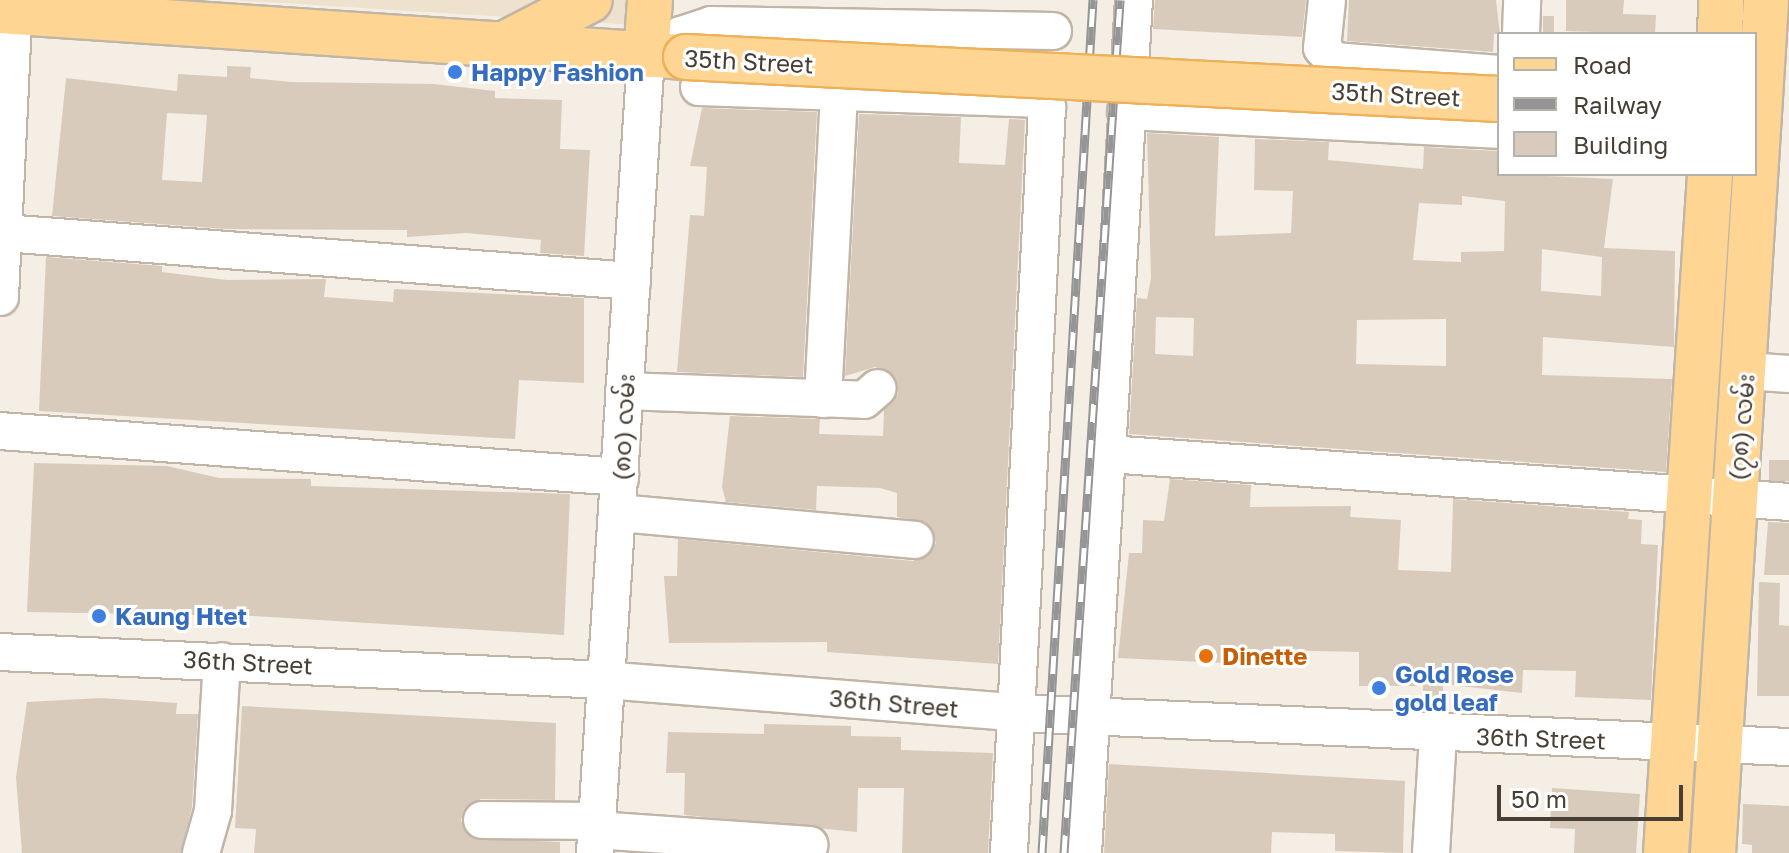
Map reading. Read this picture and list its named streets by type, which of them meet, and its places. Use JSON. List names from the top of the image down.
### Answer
{
  "streets": {
    "main road": ["35th Street", "(၈၀) လမ်း", "(၇၈) လမ်း"],
    "street": ["36th Street"]
  },
  "crossings": [
    ["35th Street", "(၈၀) လမ်း"],
    ["(၈၀) လမ်း", "36th Street"],
    ["(၇၈) လမ်း", "36th Street"]
  ],
  "places": [
    "Happy Fashion",
    "Kaung Htet",
    "Dinette",
    "Gold Rose gold leaf"
  ],
  "legend": ["Road", "Railway", "Building"],
  "scale_bar": "50 m"
}
